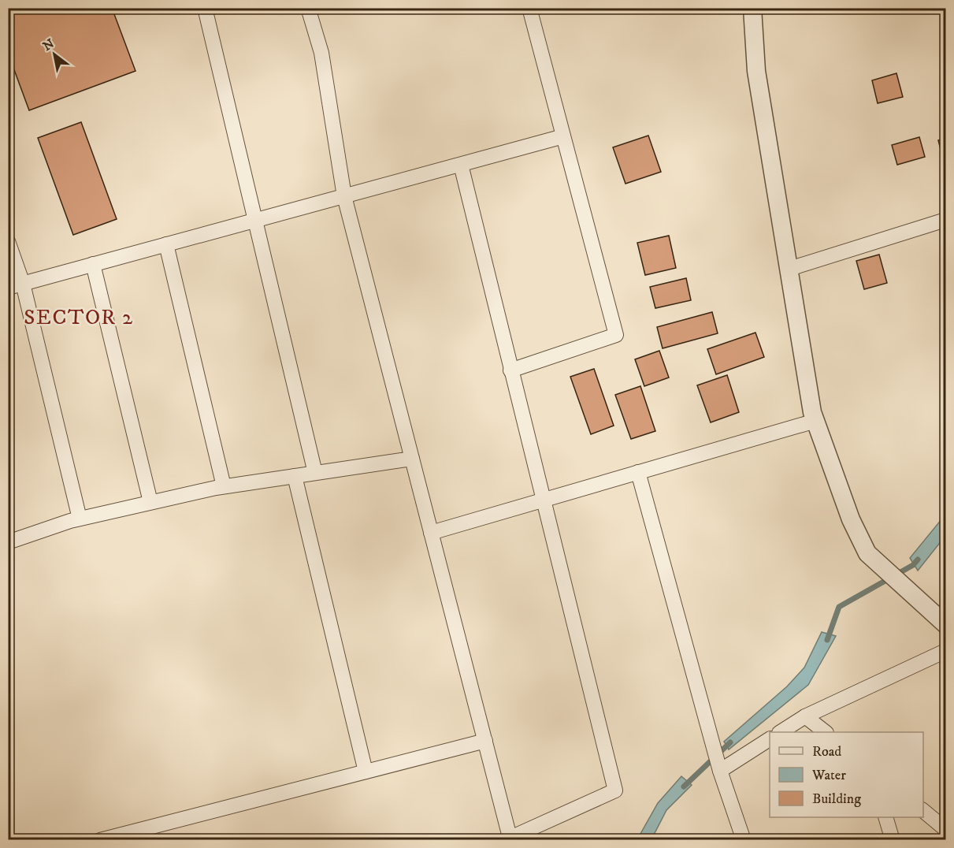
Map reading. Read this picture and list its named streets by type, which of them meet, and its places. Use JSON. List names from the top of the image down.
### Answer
{
  "districts": ["SECTOR 2"],
  "legend": ["Road", "Water", "Building"],
  "north": "top left"
}
